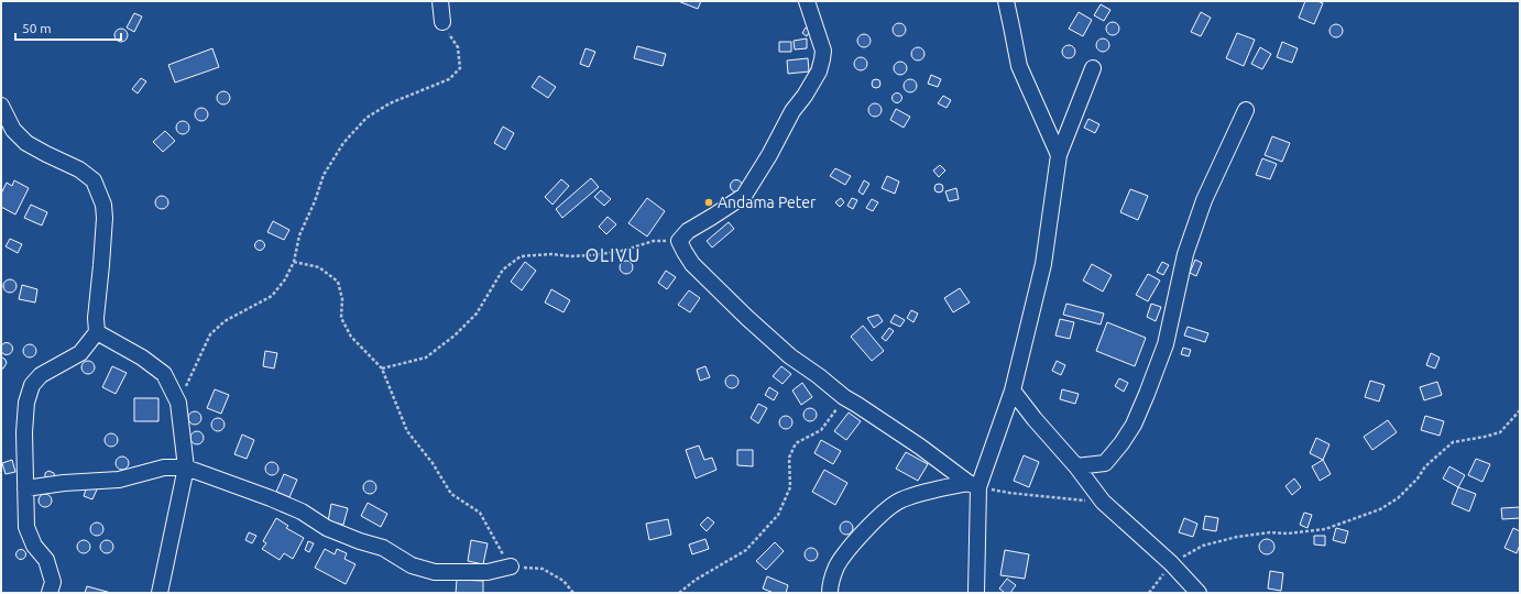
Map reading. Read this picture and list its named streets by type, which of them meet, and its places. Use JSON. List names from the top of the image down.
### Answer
{
  "districts": ["OLIVU"],
  "places": ["Andama Peter"],
  "scale_bar": "50 m"
}
